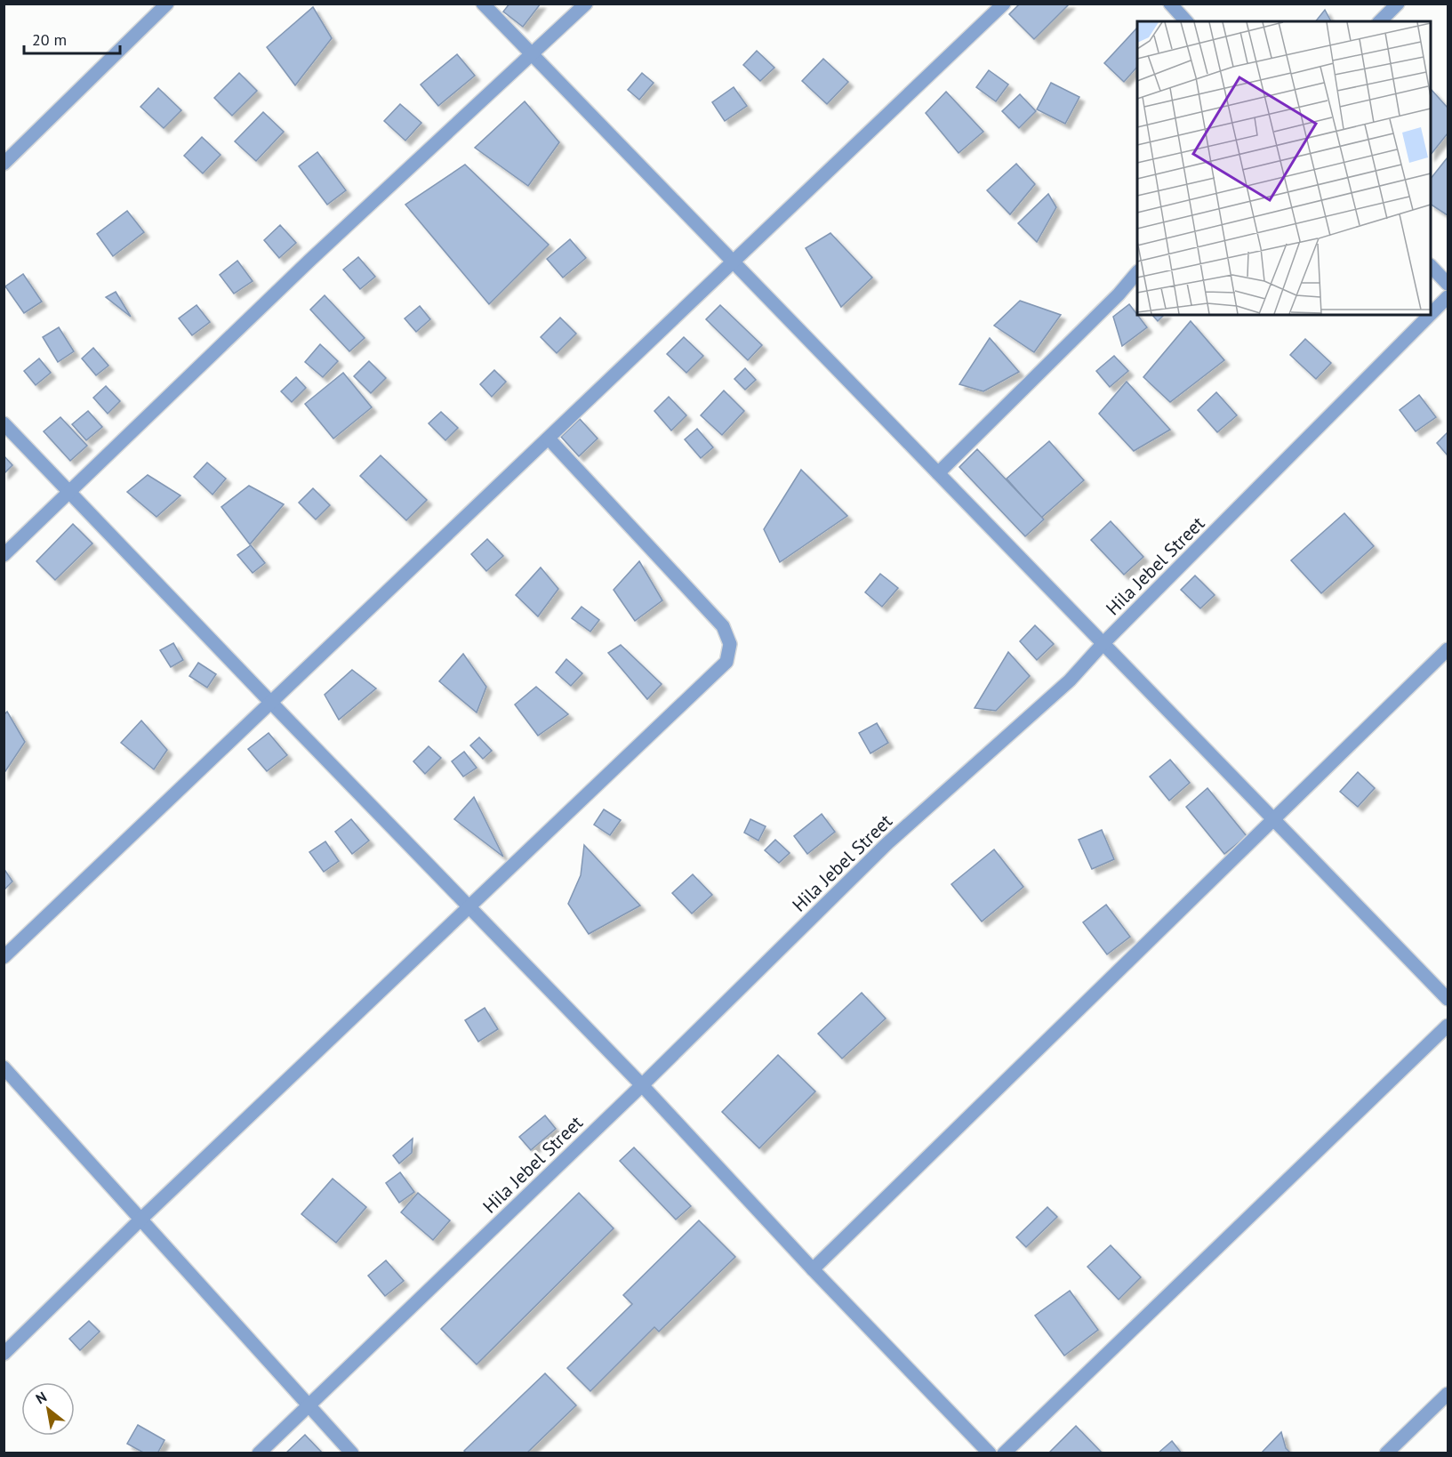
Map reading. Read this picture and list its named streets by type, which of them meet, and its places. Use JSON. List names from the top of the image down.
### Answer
{
  "streets": {
    "street": ["Hila Jebel Street"]
  },
  "scale_bar": "20 m",
  "north": "top left"
}
